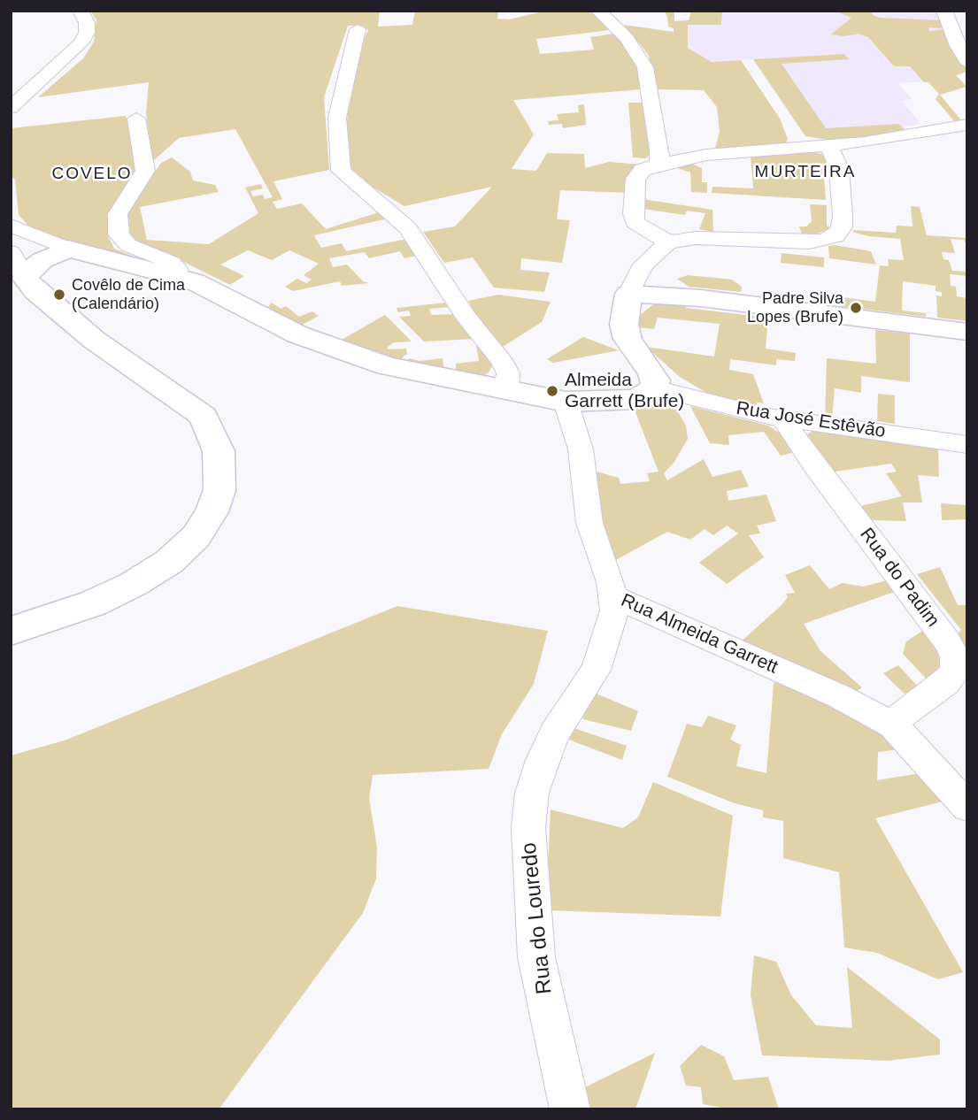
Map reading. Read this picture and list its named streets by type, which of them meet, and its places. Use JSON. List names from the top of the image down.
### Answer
{
  "streets": {
    "street": [
      "Rua José Estêvão",
      "Rua do Padim",
      "Rua Almeida Garrett",
      "Rua do Louredo"
    ]
  },
  "crossings": [
    ["Rua José Estêvão", "Rua do Padim"],
    ["Rua do Padim", "Rua Almeida Garrett"],
    ["Rua Almeida Garrett", "Rua do Louredo"]
  ],
  "districts": ["MURTEIRA", "COVELO"],
  "places": ["Covêlo de Cima (Calendário)", "Padre Silva Lopes (Brufe)", "Almeida Garrett (Brufe)"]
}
